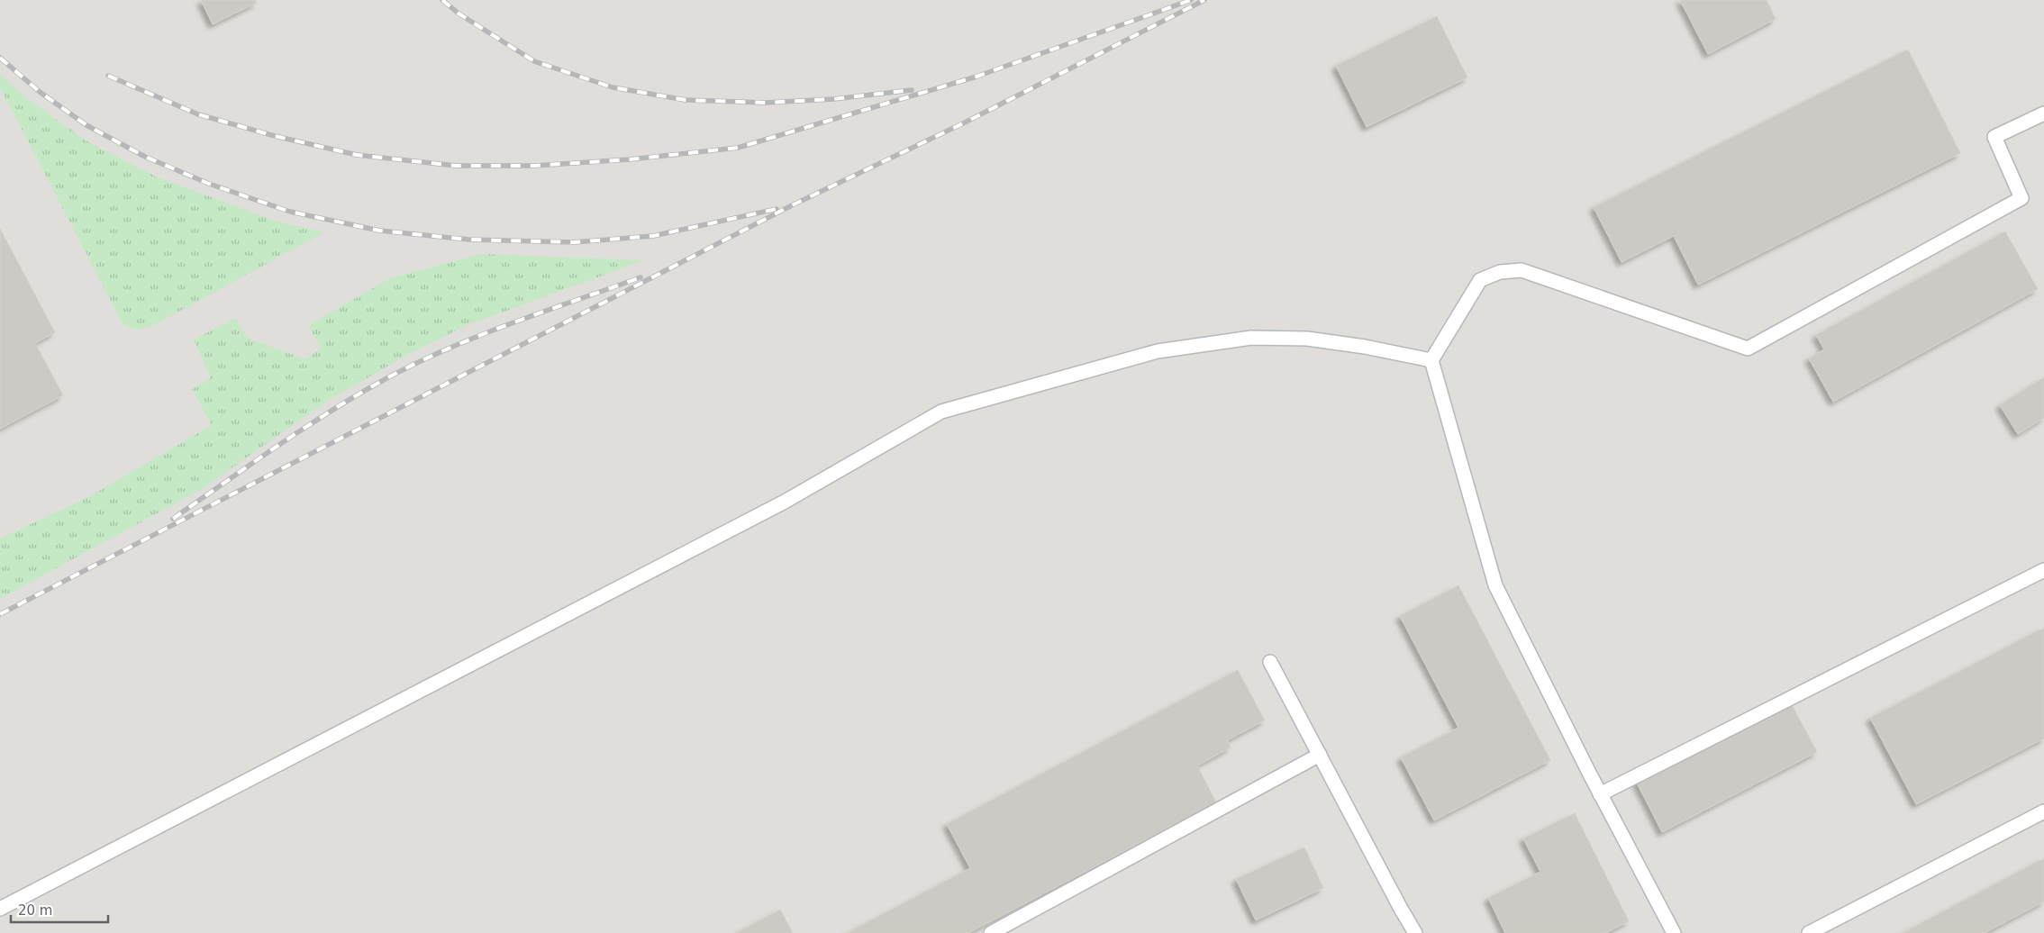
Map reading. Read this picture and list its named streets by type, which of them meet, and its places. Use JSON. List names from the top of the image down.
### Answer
{
  "scale_bar": "20 m"
}
